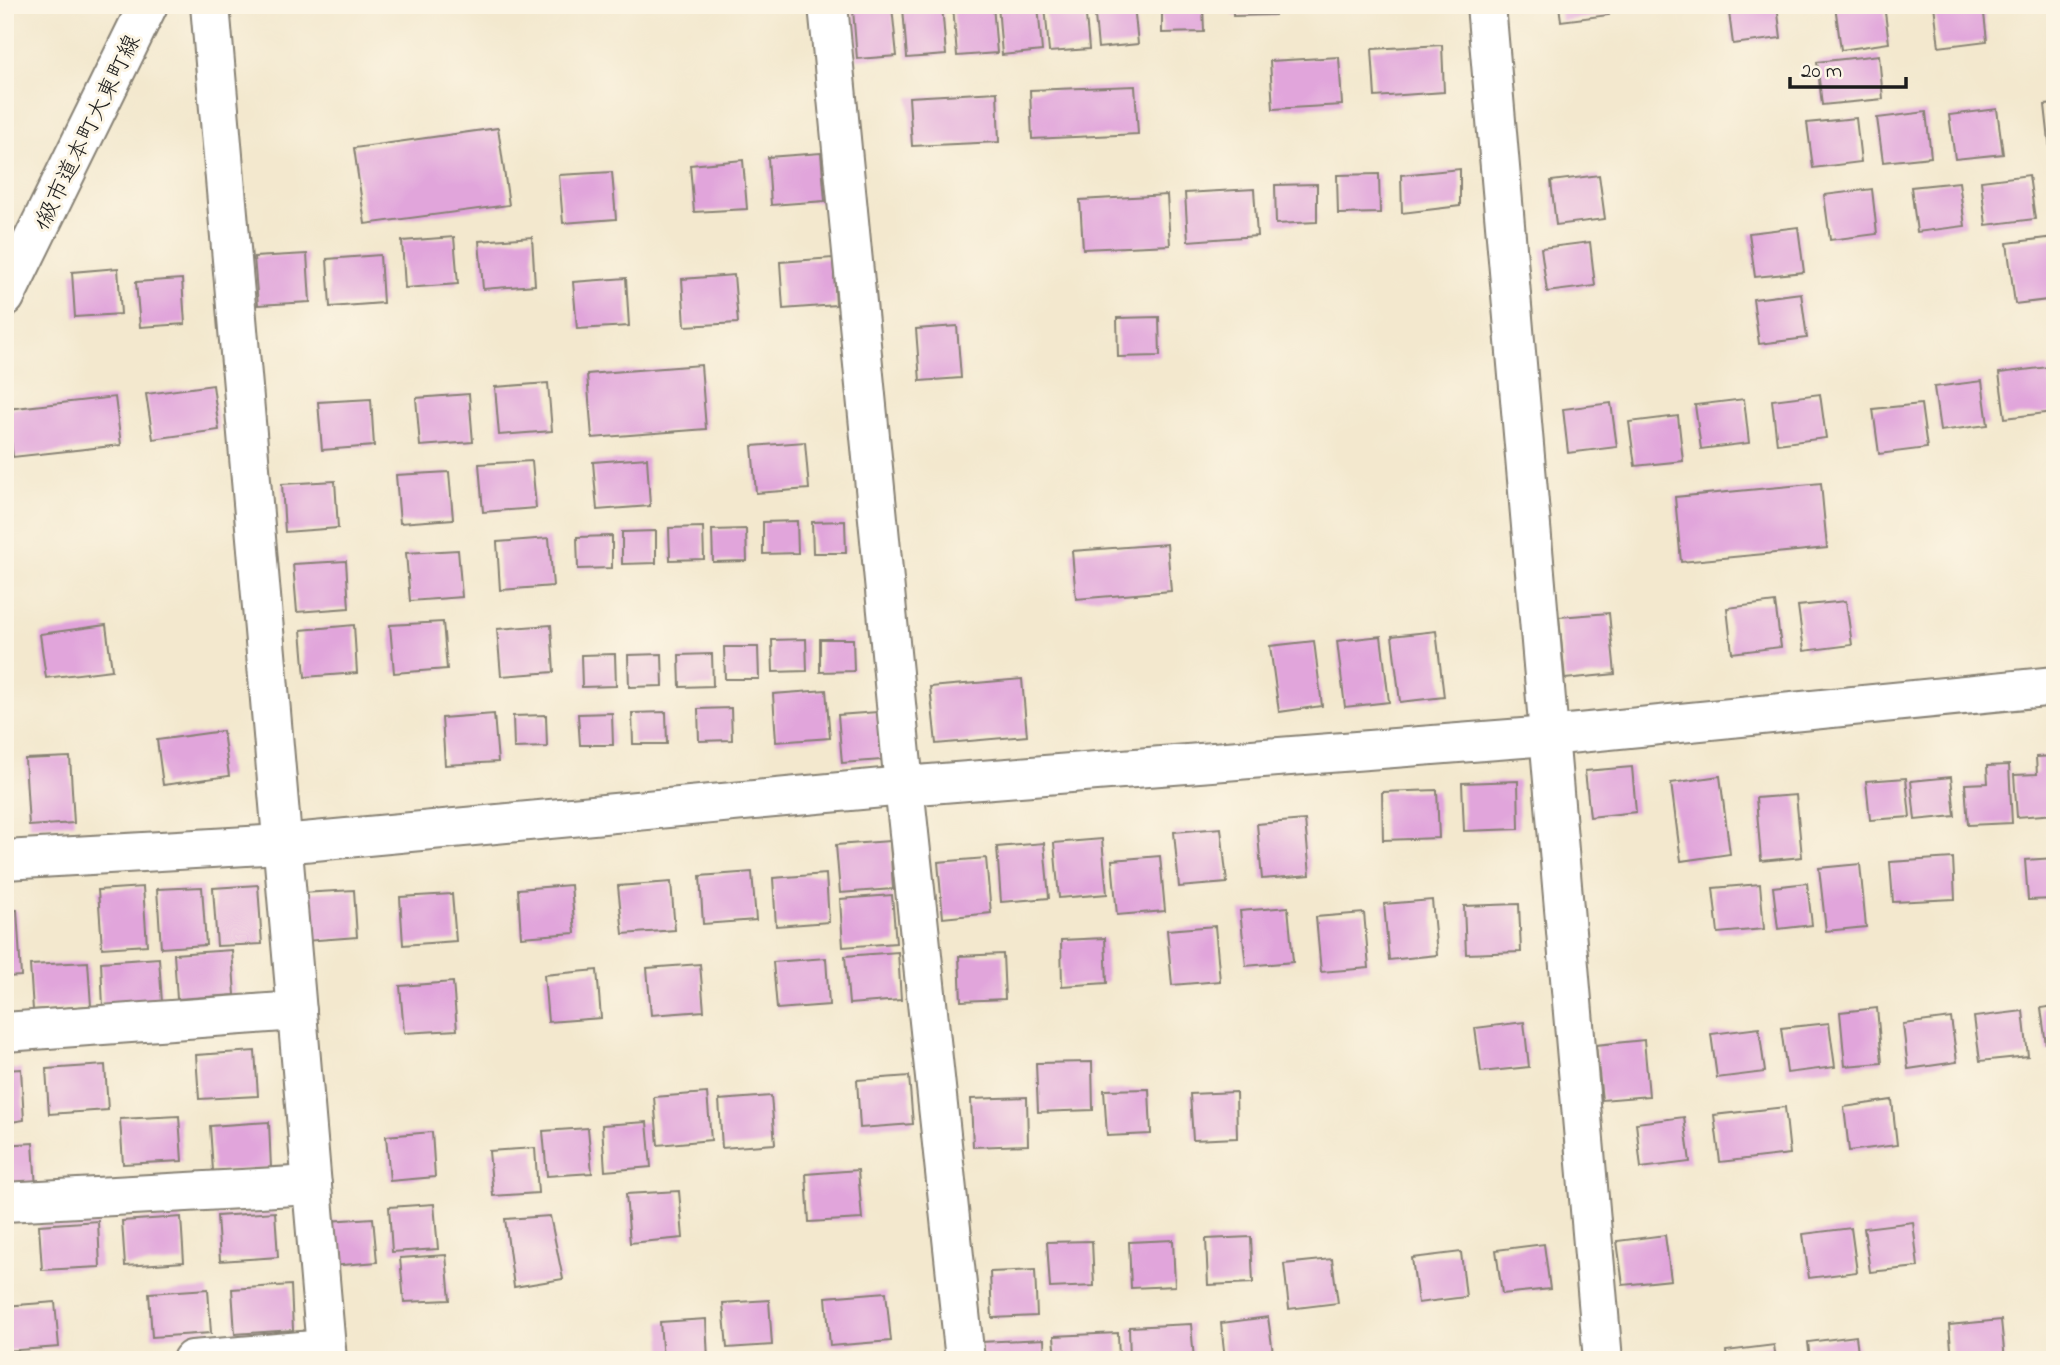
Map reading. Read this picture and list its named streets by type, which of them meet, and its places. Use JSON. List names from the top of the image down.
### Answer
{
  "streets": {
    "street": ["1級市道本町大東町線"]
  },
  "scale_bar": "20 m"
}
